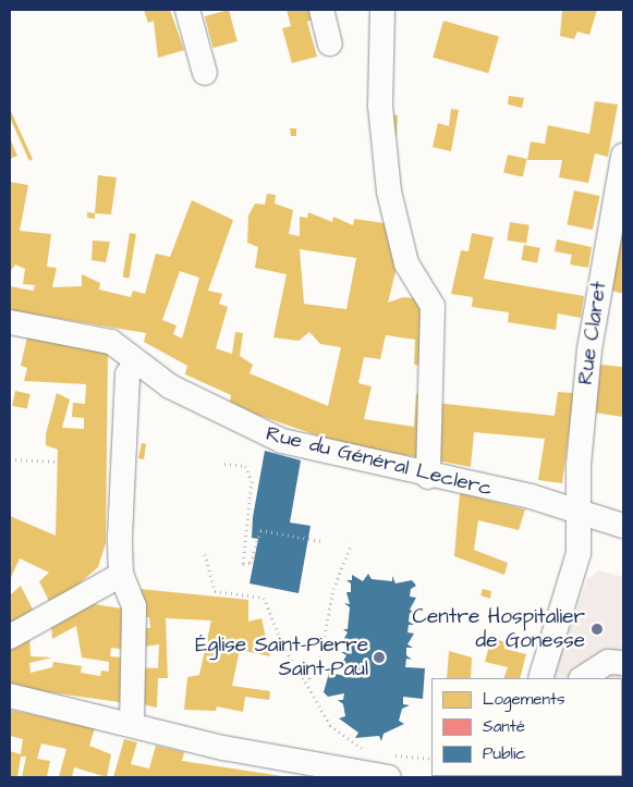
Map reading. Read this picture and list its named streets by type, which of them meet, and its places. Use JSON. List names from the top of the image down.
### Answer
{
  "streets": {
    "street": ["Rue Claret", "Rue du Général Leclerc"]
  },
  "crossings": [
    ["Rue Claret", "Rue du Général Leclerc"]
  ],
  "places": ["Centre Hospitalier de Gonesse", "Église Saint-Pierre Saint-Paul"],
  "legend": ["Logements", "Santé", "Public"]
}
